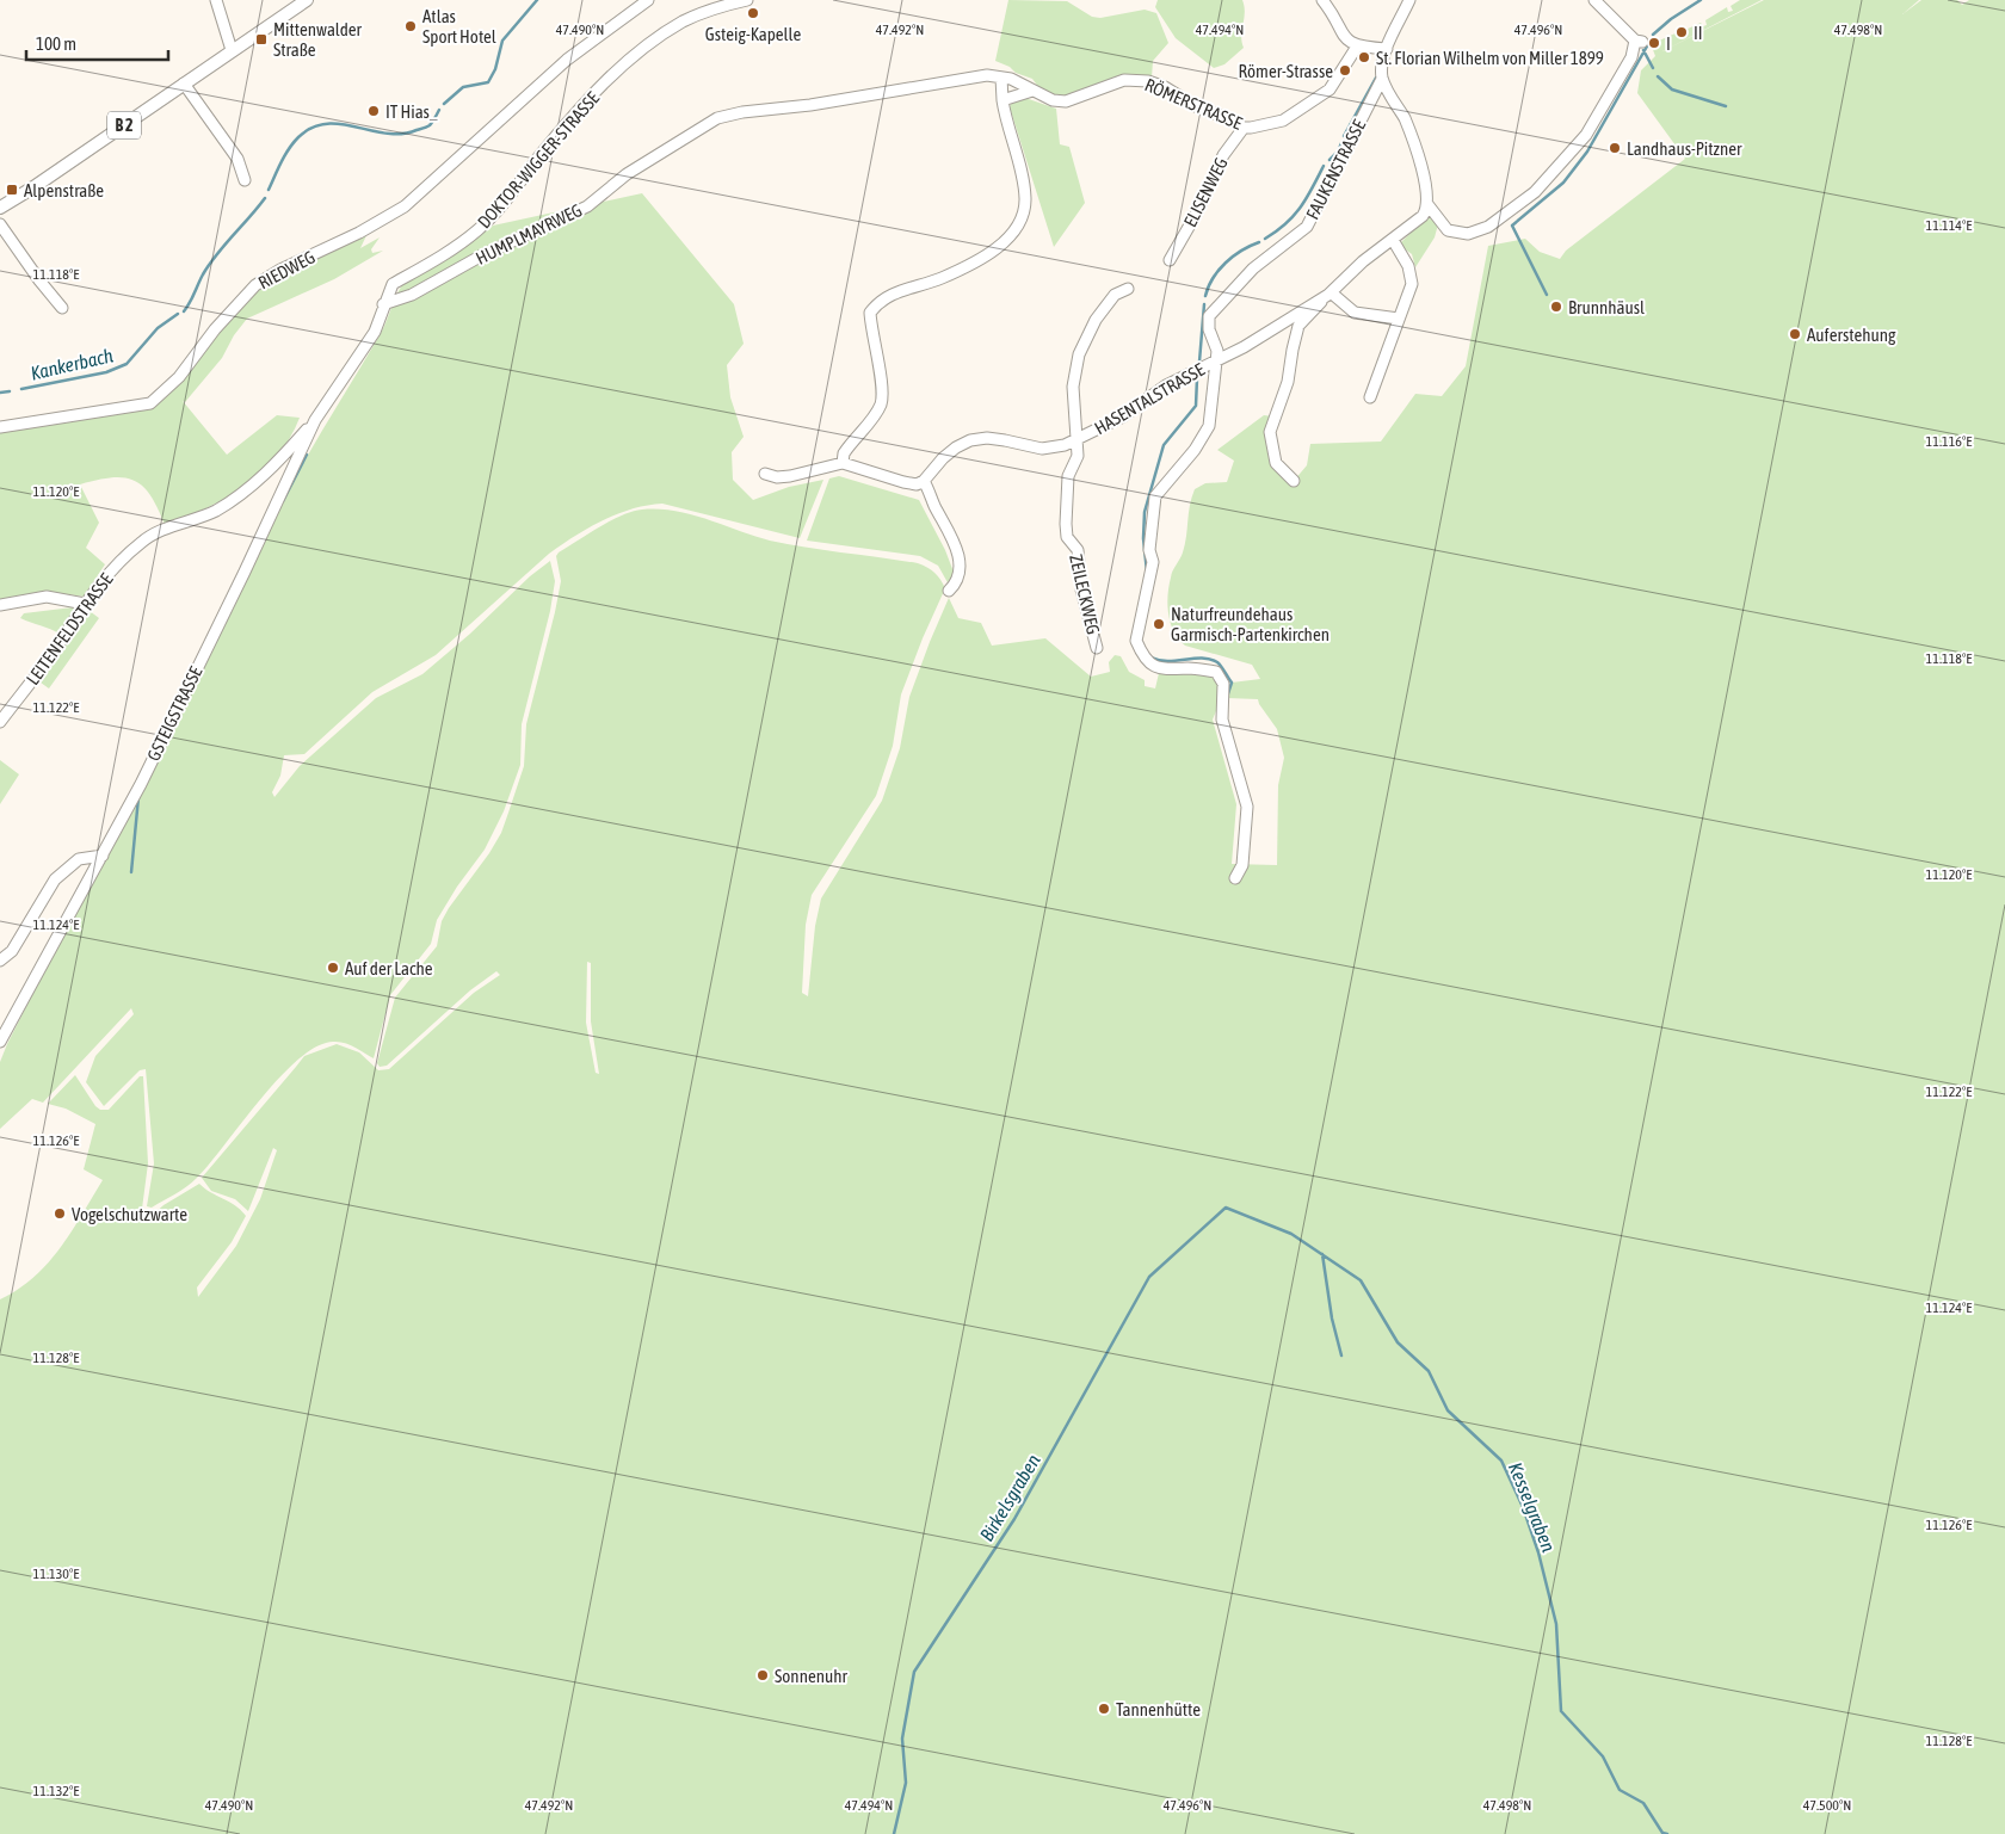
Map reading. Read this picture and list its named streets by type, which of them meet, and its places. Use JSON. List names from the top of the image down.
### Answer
{
  "streets": {
    "main road": ["B 2"],
    "street": [
      "RÖMERSTRASSE",
      "DOKTOR-WIGGER-STRASSE",
      "FAUKENSTRASSE",
      "ELISENWEG",
      "HUMPLMAYRWEG",
      "RIEDWEG",
      "HASENTALSTRASSE",
      "ZEILECKWEG",
      "LEITENFELDSTRASSE",
      "GSTEIGSTRASSE"
    ]
  },
  "crossings": [
    ["RÖMERSTRASSE", "ELISENWEG"],
    ["RÖMERSTRASSE", "HUMPLMAYRWEG"],
    ["DOKTOR-WIGGER-STRASSE", "HUMPLMAYRWEG"],
    ["DOKTOR-WIGGER-STRASSE", "LEITENFELDSTRASSE"],
    ["DOKTOR-WIGGER-STRASSE", "GSTEIGSTRASSE"],
    ["FAUKENSTRASSE", "HASENTALSTRASSE"],
    ["HASENTALSTRASSE", "ZEILECKWEG"]
  ],
  "water": ["Kankerbach", "Birkelsgraben", "Kesselgraben"],
  "places": {
    "other": [
      "Gsteig-Kapelle",
      "Atlas Sport Hotel",
      "II",
      "I",
      "St. Florian Wilhelm von Miller 1899",
      "Römer-Strasse",
      "IT Hias_",
      "Landhaus-Pitzner",
      "Brunnhäusl",
      "Auferstehung",
      "Naturfreundehaus Garmisch-Partenkirchen",
      "Auf der Lache",
      "Vogelschutzwarte",
      "Sonnenuhr",
      "Tannenhütte"
    ],
    "transit": ["Mittenwalder Straße", "Alpenstraße"]
  },
  "scale_bar": "100 m",
  "coordinates": [
    "47.490°N",
    "47.492°N",
    "47.494°N",
    "47.496°N",
    "47.498°N",
    "11.114°E",
    "11.118°E",
    "11.116°E",
    "11.120°E",
    "11.122°E",
    "11.124°E",
    "11.126°E",
    "11.128°E",
    "11.130°E",
    "11.132°E",
    "47.500°N"
  ]
}
